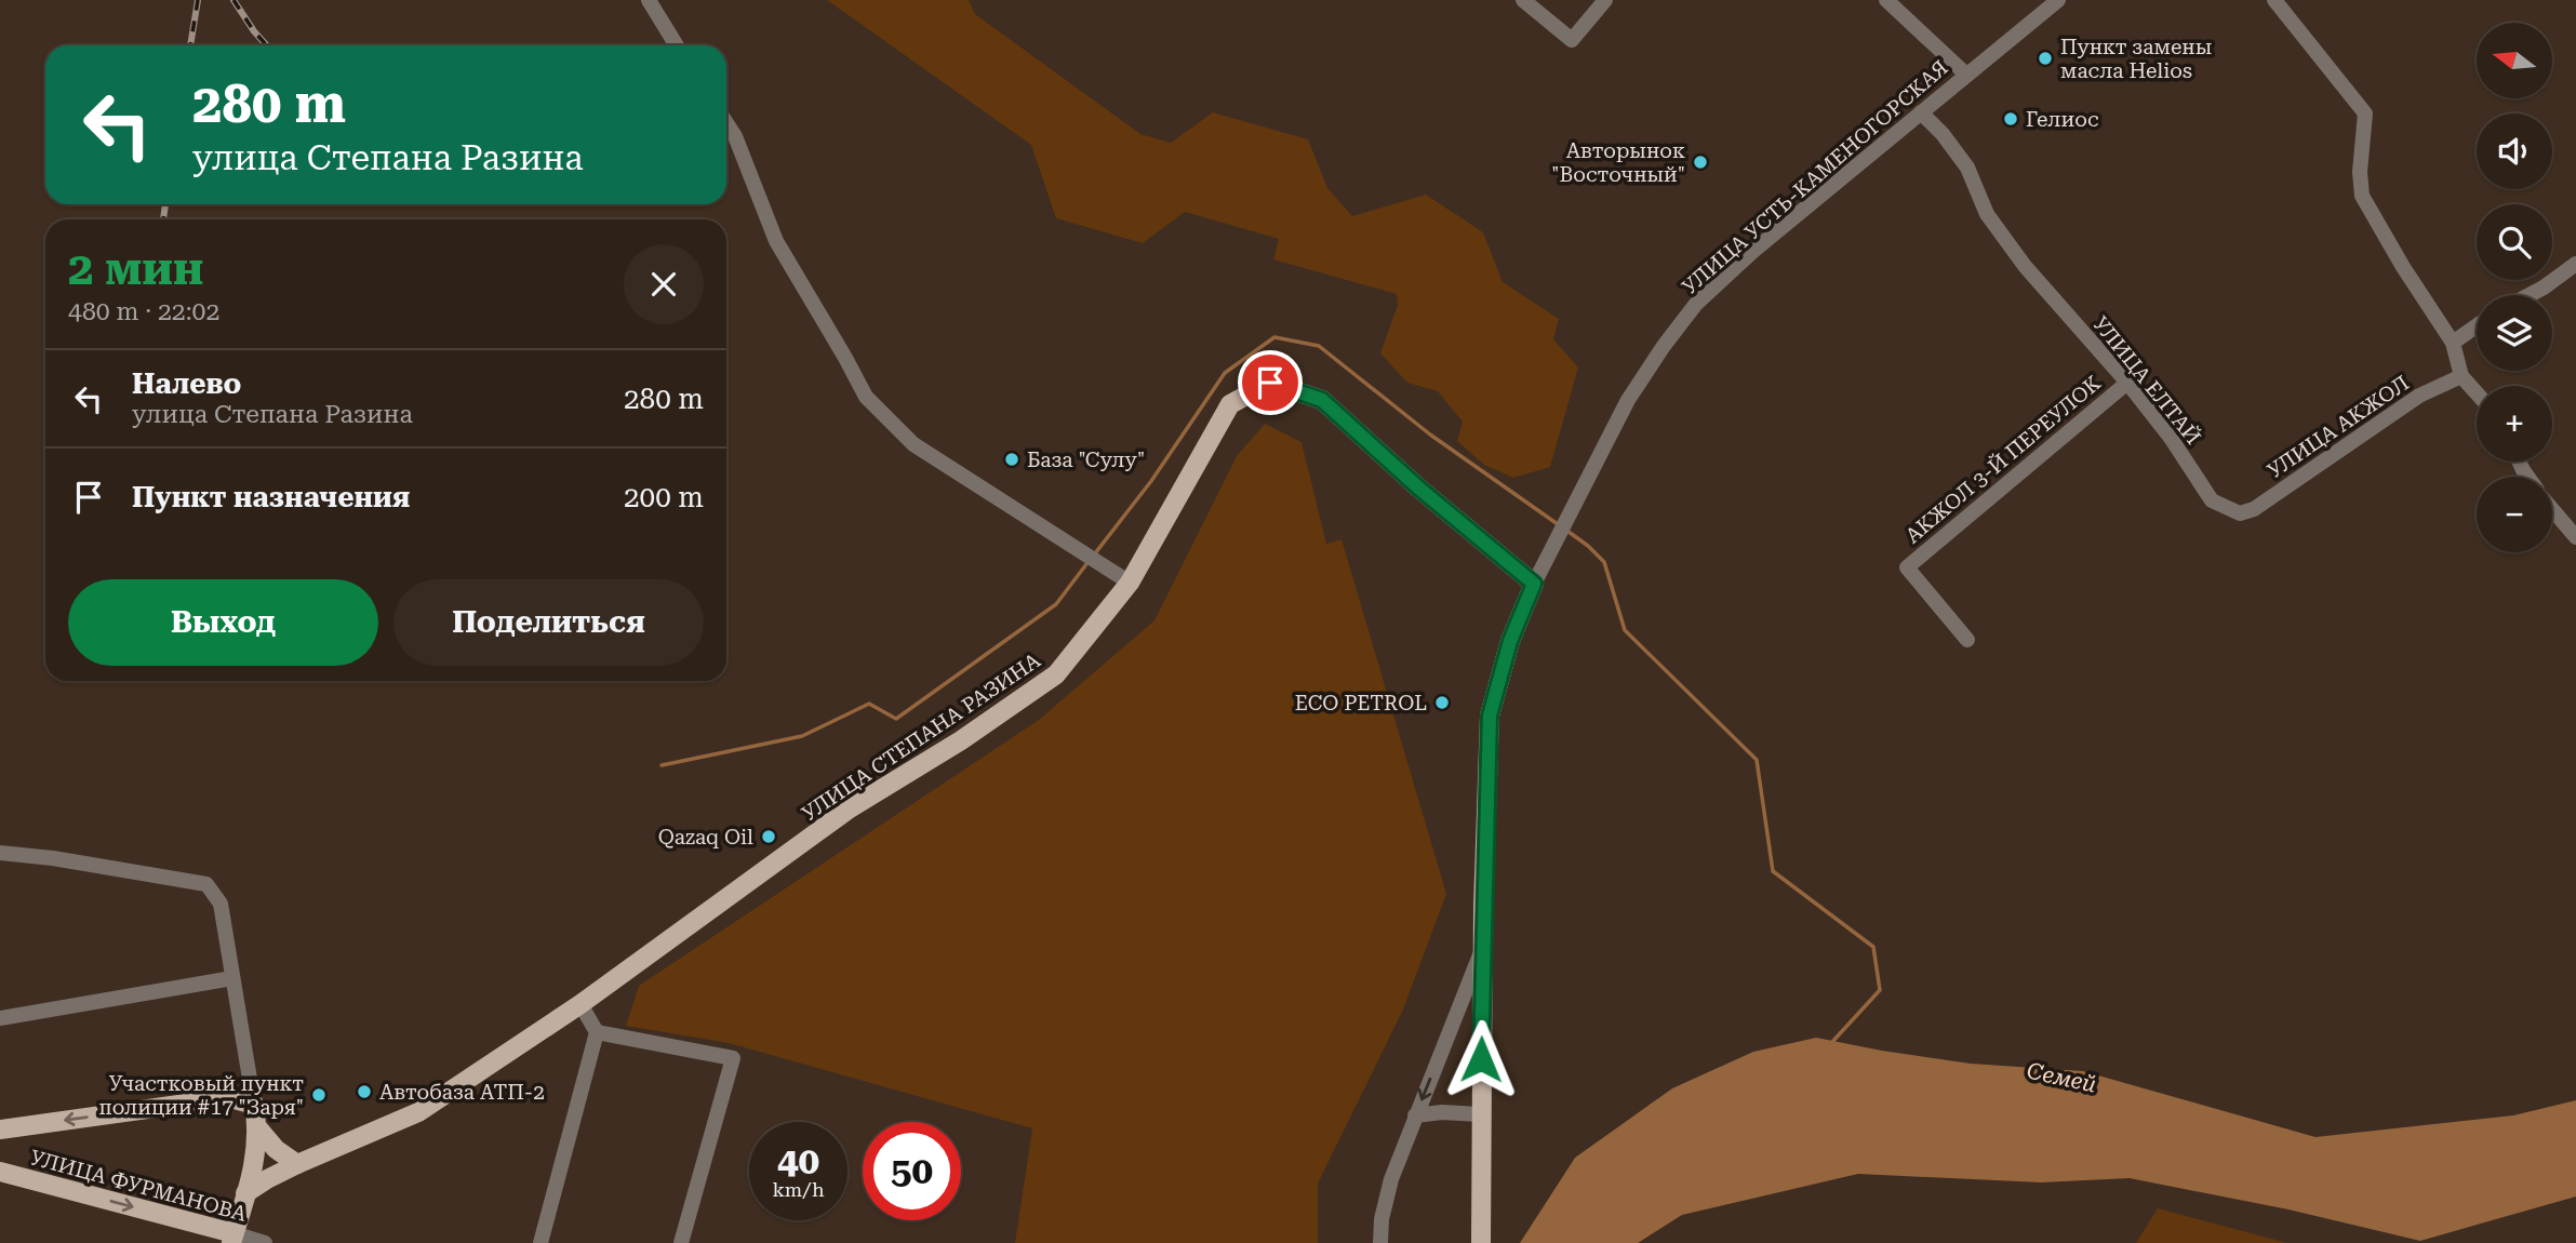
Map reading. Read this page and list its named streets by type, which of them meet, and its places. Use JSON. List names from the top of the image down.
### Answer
{
  "streets": {
    "main road": ["УЛИЦА СТЕПАНА РАЗИНА", "УЛИЦА ФУРМАНОВА"],
    "street": [
      "УЛИЦА УСТЬ-КАМЕНОГОРСКАЯ",
      "УЛИЦА ЕЛТАЙ",
      "УЛИЦА АКЖОЛ",
      "АКЖОЛ 3-Й ПЕРЕУЛОК"
    ]
  },
  "crossings": [
    ["УЛИЦА УСТЬ-КАМЕНОГОРСКАЯ", "УЛИЦА ЕЛТАЙ"],
    ["УЛИЦА УСТЬ-КАМЕНОГОРСКАЯ", "УЛИЦА СТЕПАНА РАЗИНА"],
    ["УЛИЦА ЕЛТАЙ", "УЛИЦА АКЖОЛ"],
    ["УЛИЦА ЕЛТАЙ", "АКЖОЛ 3-Й ПЕРЕУЛОК"]
  ],
  "water": ["Семей"],
  "places": [
    "Пункт замены масла Helios",
    "Гелиос",
    "Авторынок \"Восточный\"",
    "База \"Сулу\"",
    "ECO PETROL",
    "Qazaq Oil",
    "Автобаза АТП-2",
    "Участковый пункт полиции #17 \"Заря\""
  ],
  "north": "left",
  "page": {
    "map_buttons": ["+", "−"],
    "turn": ["280 m", "улица Степана Разина"],
    "heading": ["2 мин", "480 m · 22:02"],
    "list": [
      {
        "name": "Налево",
        "note": "улица Степана Разина",
        "value": "280 m"
      },
      {
        "name": "Пункт назначения",
        "value": "200 m"
      }
    ],
    "buttons": ["Выход", "Поделиться"],
    "speed": "40 km/h",
    "limit": "50"
  }
}
